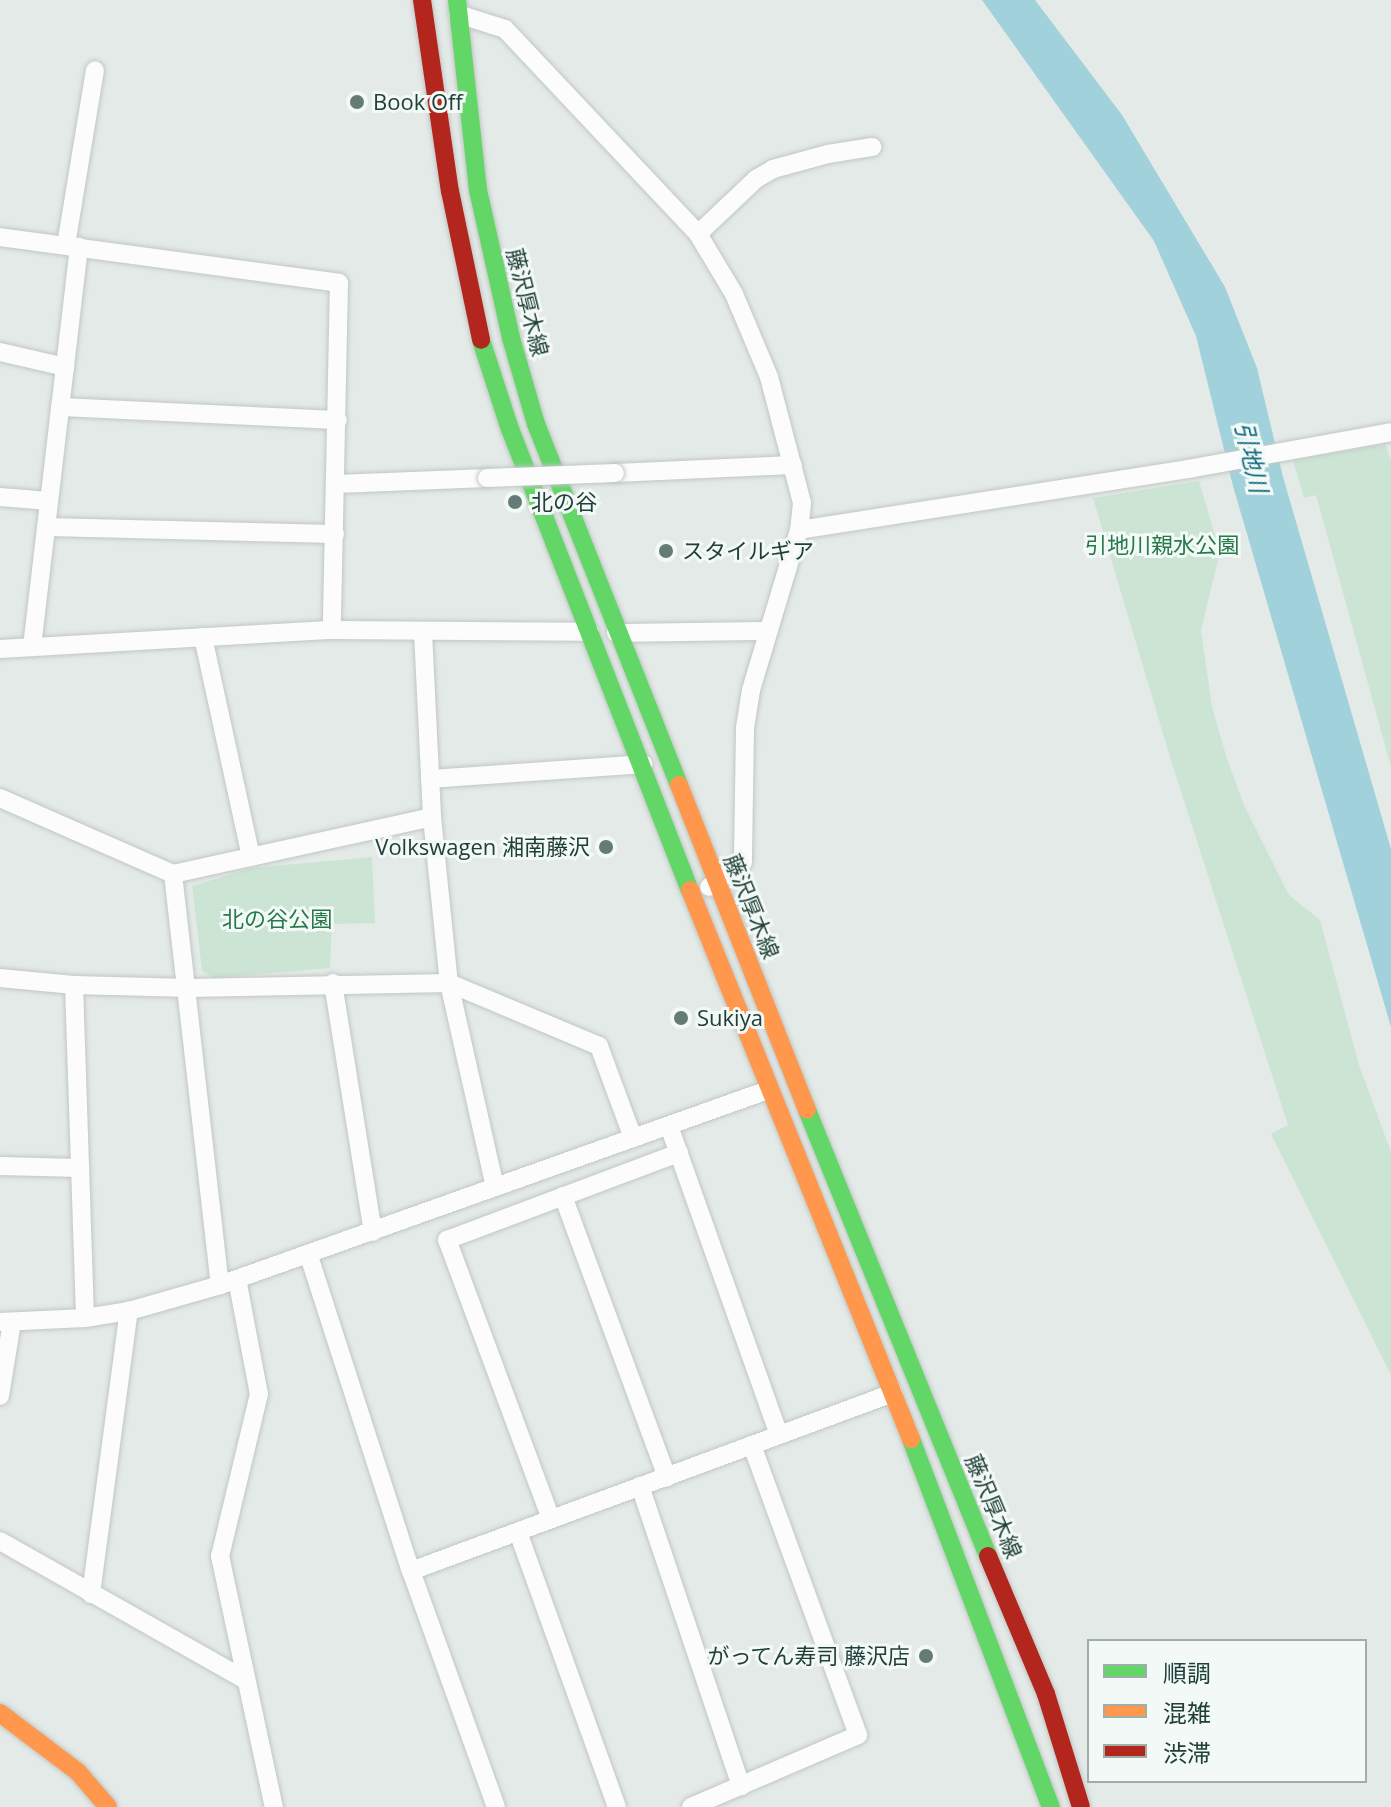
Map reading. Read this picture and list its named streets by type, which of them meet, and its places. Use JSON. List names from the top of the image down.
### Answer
{
  "streets": {
    "main road": ["藤沢厚木線"]
  },
  "water": ["引地川"],
  "parks": ["引地川親水公園", "北の谷公園"],
  "places": [
    "Book Off",
    "北の谷",
    "スタイルギア",
    "Volkswagen 湘南藤沢",
    "Sukiya",
    "がってん寿司 藤沢店"
  ],
  "legend": ["順調", "混雑", "渋滞"]
}
